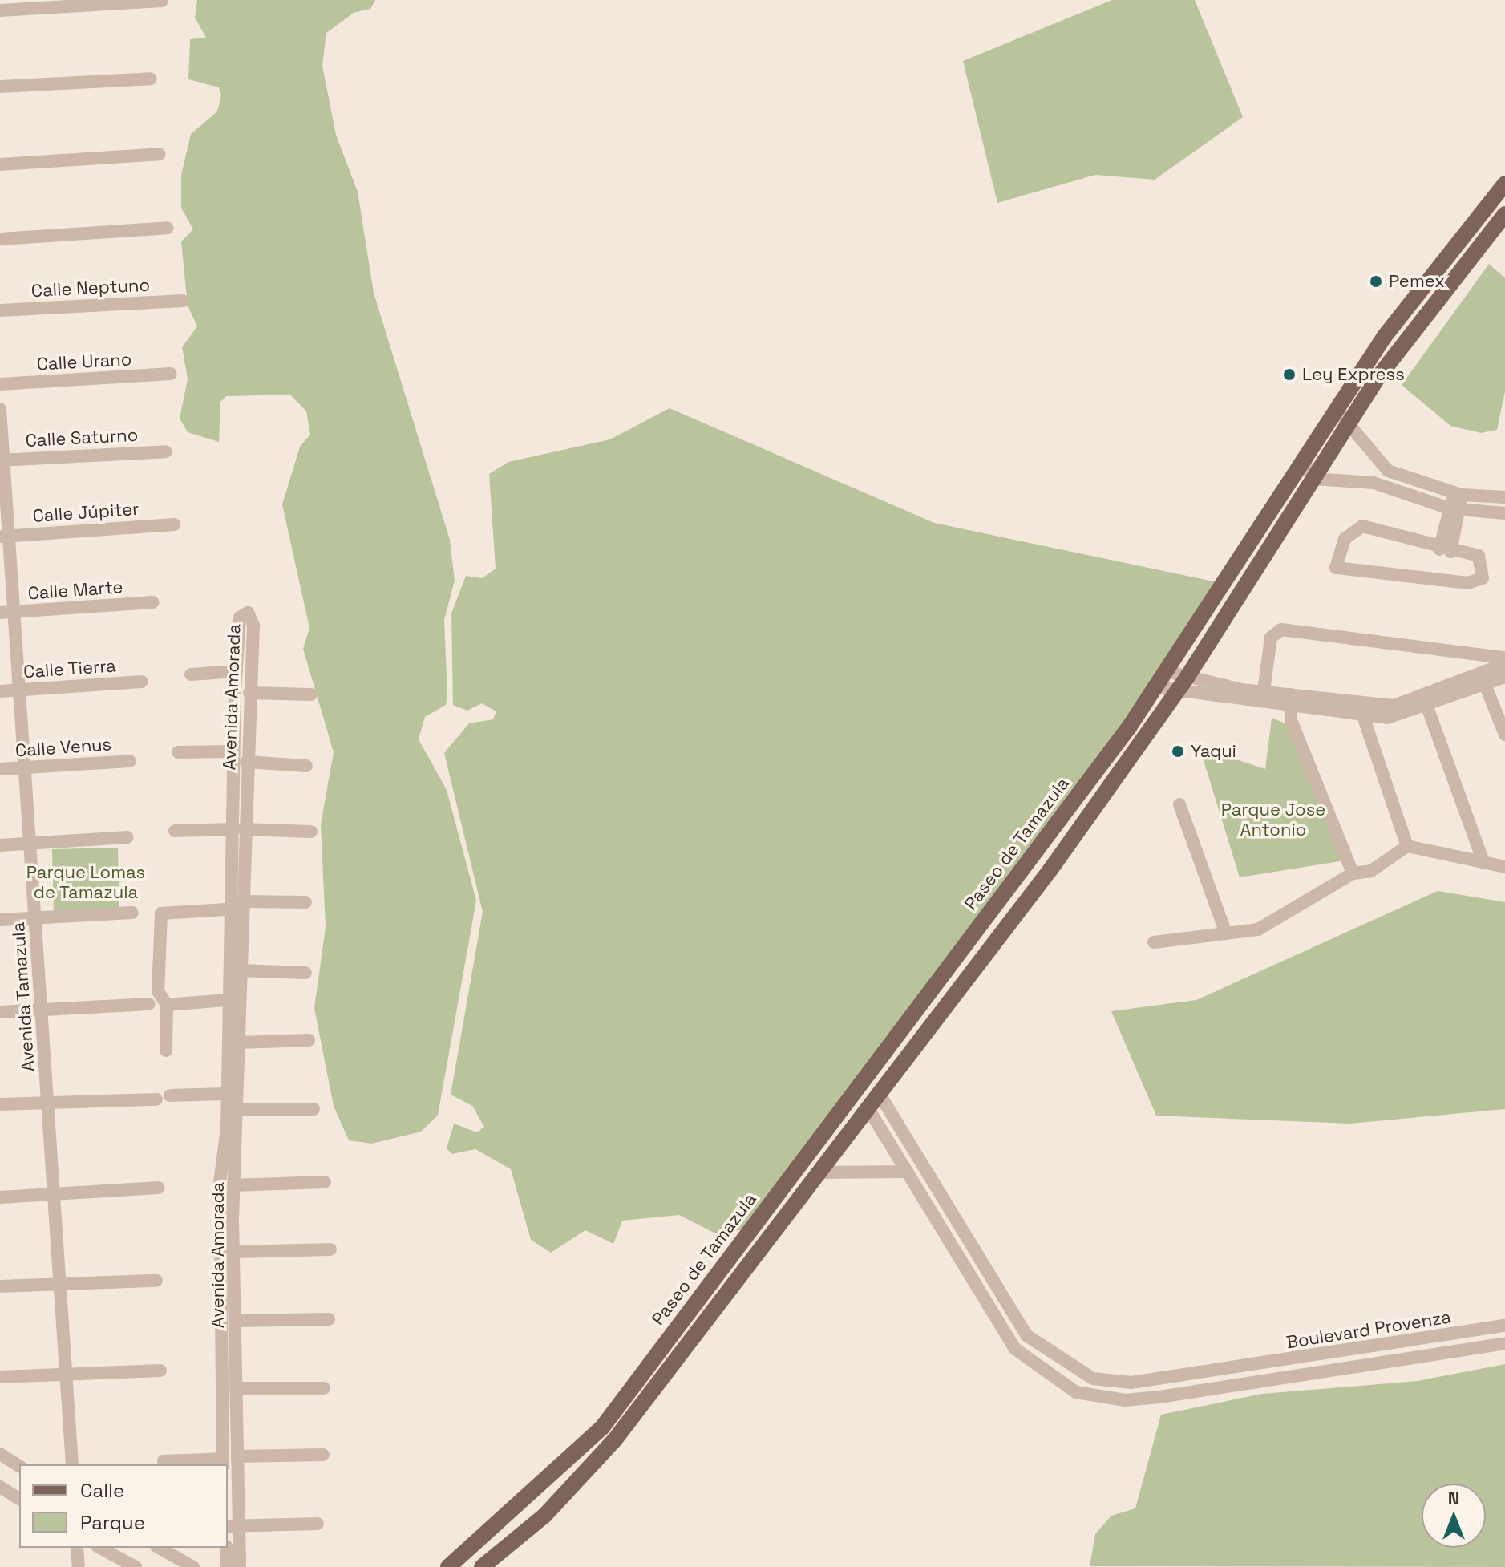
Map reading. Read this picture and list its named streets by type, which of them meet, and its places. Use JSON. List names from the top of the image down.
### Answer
{
  "streets": {
    "main road": ["Paseo de Tamazula"],
    "street": [
      "Calle Neptuno",
      "Calle Urano",
      "Calle Saturno",
      "Calle Júpiter",
      "Calle Marte",
      "Calle Tierra",
      "Avenida Amorada",
      "Calle Venus",
      "Avenida Tamazula",
      "Boulevard Provenza"
    ]
  },
  "crossings": [
    ["Calle Saturno", "Avenida Tamazula"],
    ["Calle Júpiter", "Avenida Tamazula"],
    ["Calle Marte", "Avenida Tamazula"],
    ["Calle Tierra", "Avenida Tamazula"],
    ["Calle Venus", "Avenida Tamazula"]
  ],
  "parks": ["Parque Jose Antonio", "Parque Lomas de Tamazula"],
  "places": ["Pemex", "Ley Express", "Yaqui"],
  "legend": ["Calle", "Parque"],
  "north": "top"
}
